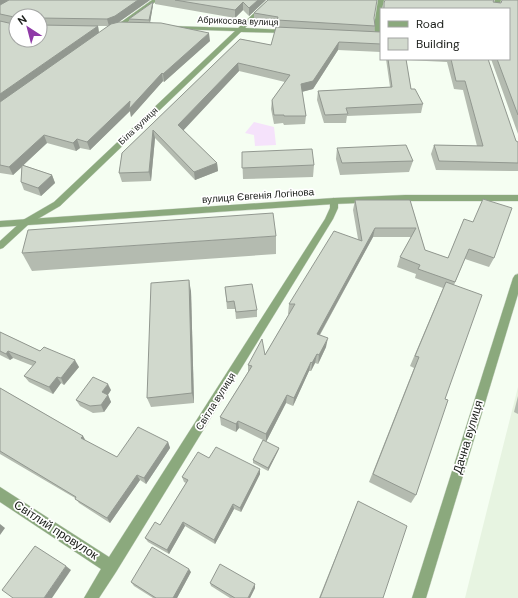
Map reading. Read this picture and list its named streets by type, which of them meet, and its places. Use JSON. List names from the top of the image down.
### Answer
{
  "streets": {
    "street": [
      "Абрикосова вулиця",
      "Біла вулиця",
      "вулиця Євгенія Логінова",
      "Світла вулиця",
      "Дачна вулиця",
      "Світлий провулок"
    ]
  },
  "crossings": [
    ["Абрикосова вулиця", "Біла вулиця"],
    ["Біла вулиця", "вулиця Євгенія Логінова"],
    ["вулиця Євгенія Логінова", "Світла вулиця"],
    ["Світла вулиця", "Світлий провулок"]
  ],
  "legend": ["Road", "Building"],
  "north": "top left"
}
